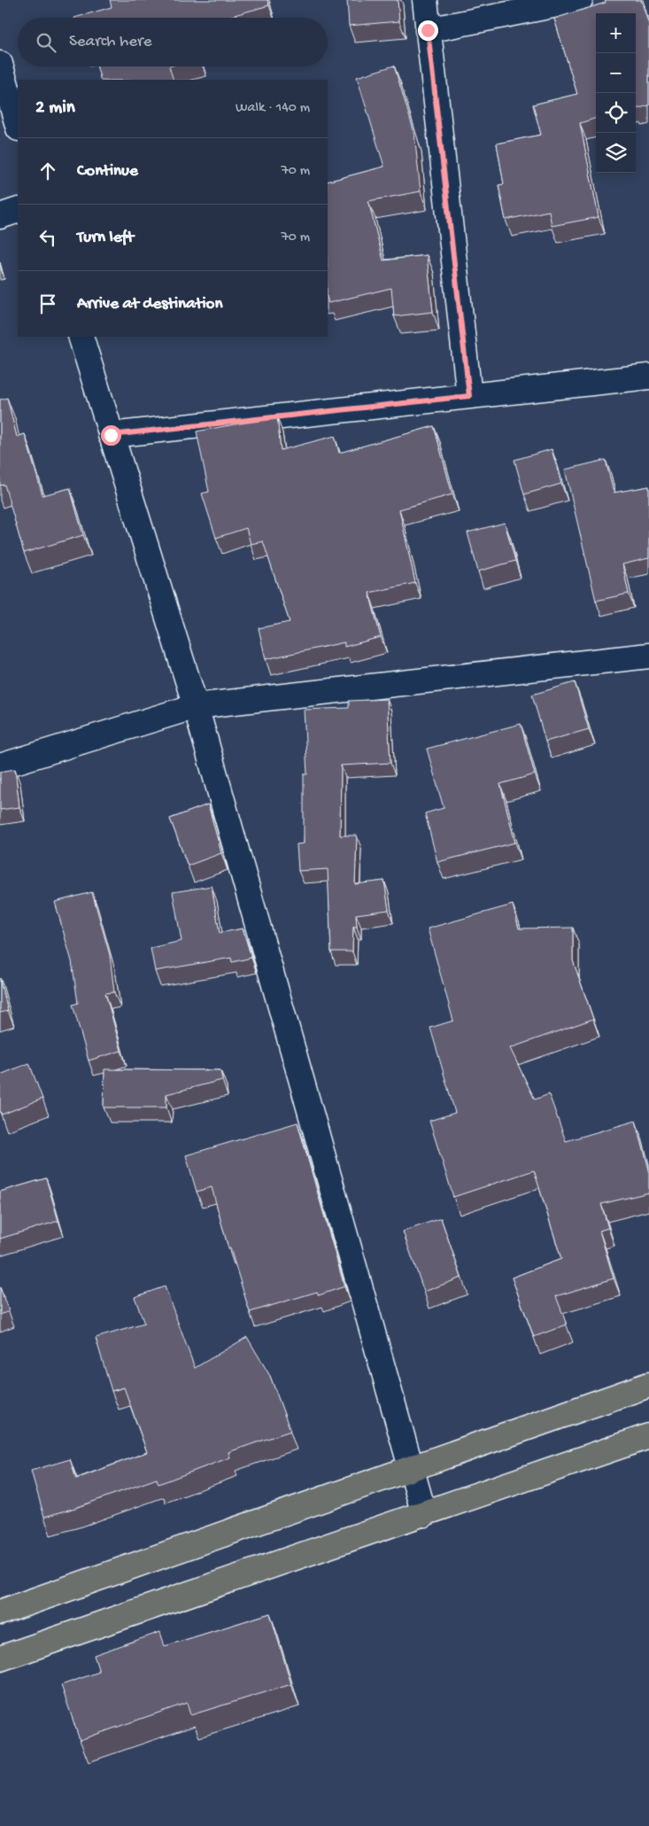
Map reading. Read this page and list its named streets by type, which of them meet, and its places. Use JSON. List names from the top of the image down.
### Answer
{
  "page": {
    "map_buttons": ["+", "−"],
    "search": "Search here",
    "heading": ["2 min", "Walk · 140 m"],
    "list": [
      ["Continue", "70 m"],
      ["Turn left", "70 m"],
      "Arrive at destination"
    ]
  }
}
